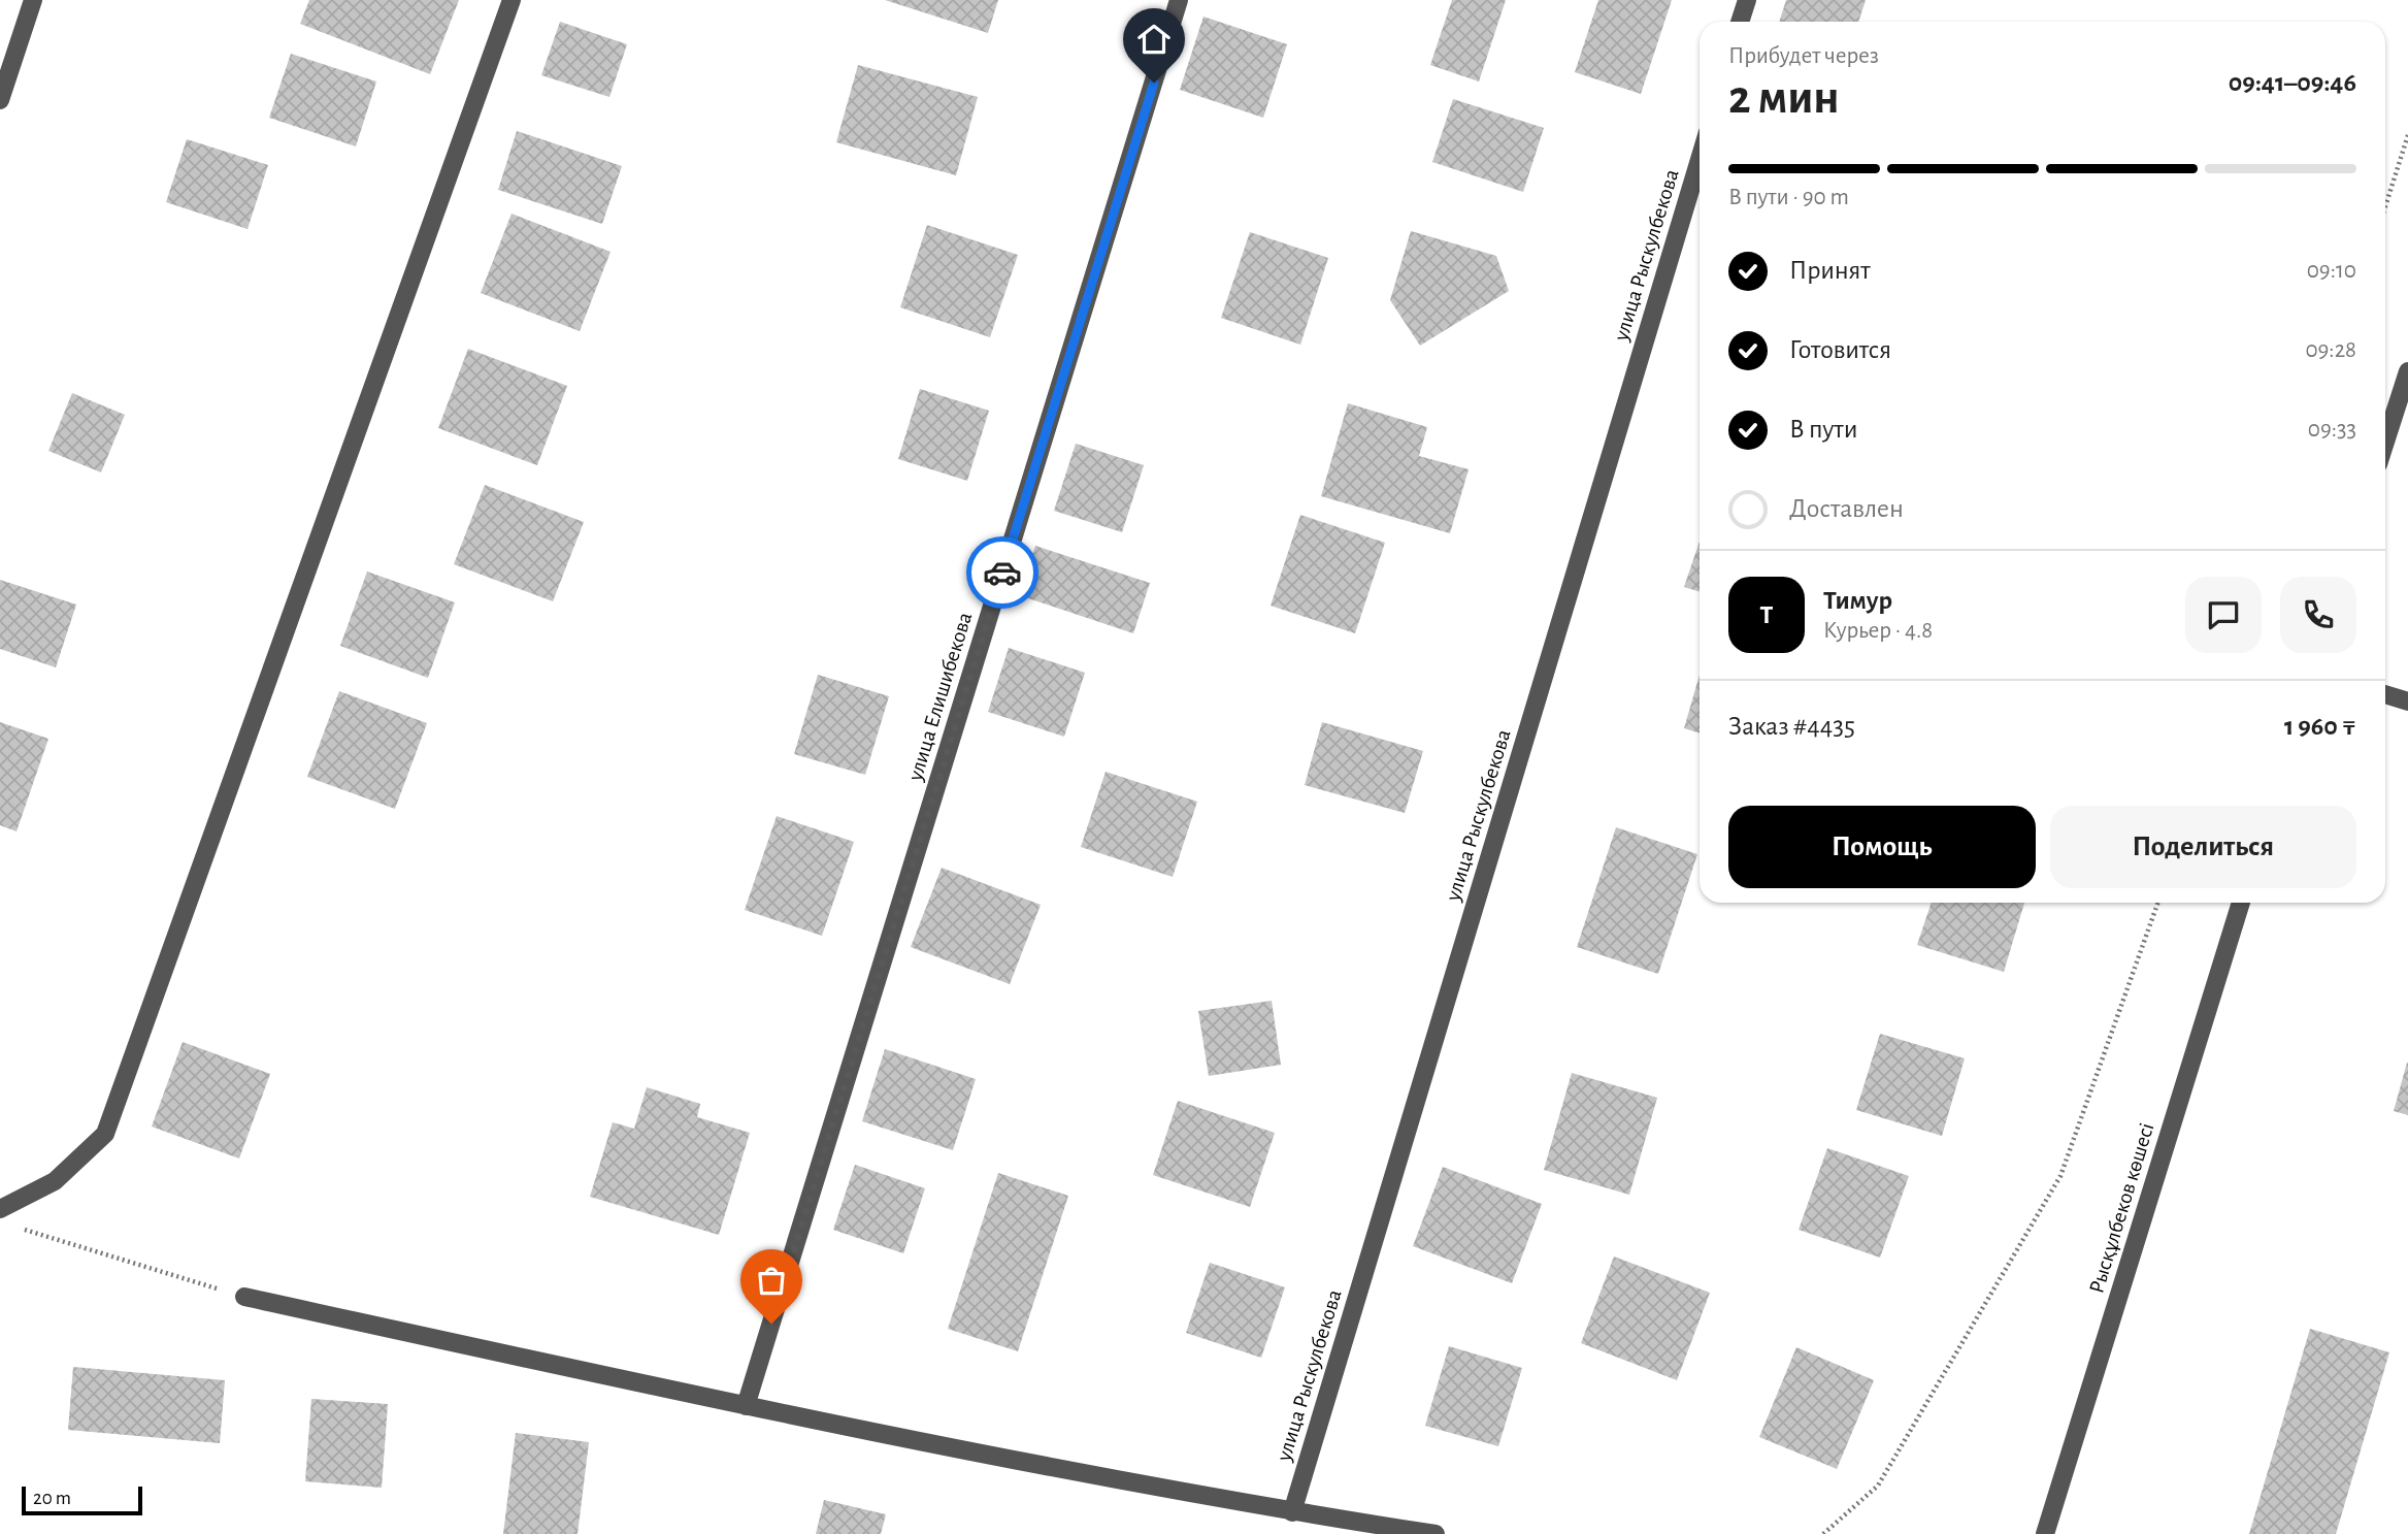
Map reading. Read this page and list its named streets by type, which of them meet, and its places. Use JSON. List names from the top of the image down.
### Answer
{
  "streets": {
    "street": ["улица Рыскулбекова", "улица Елишибекова", "Рысқұлбеков көшесі"]
  },
  "scale_bar": "20 m",
  "page": {
    "heading": ["2 мин", "Прибудет через", "09:41–09:46"],
    "panel": [
      "Тимур",
      "Курьер · 4.8",
      "Заказ #4435",
      "1 960 ₸"
    ],
    "bar": "В пути · 90 m",
    "list": [
      ["Принят", "09:10"],
      ["Готовится", "09:28"],
      ["В пути", "09:33"],
      "Доставлен"
    ],
    "round": "Т",
    "buttons": ["Помощь", "Поделиться"],
    "scale": "20 m"
  }
}
